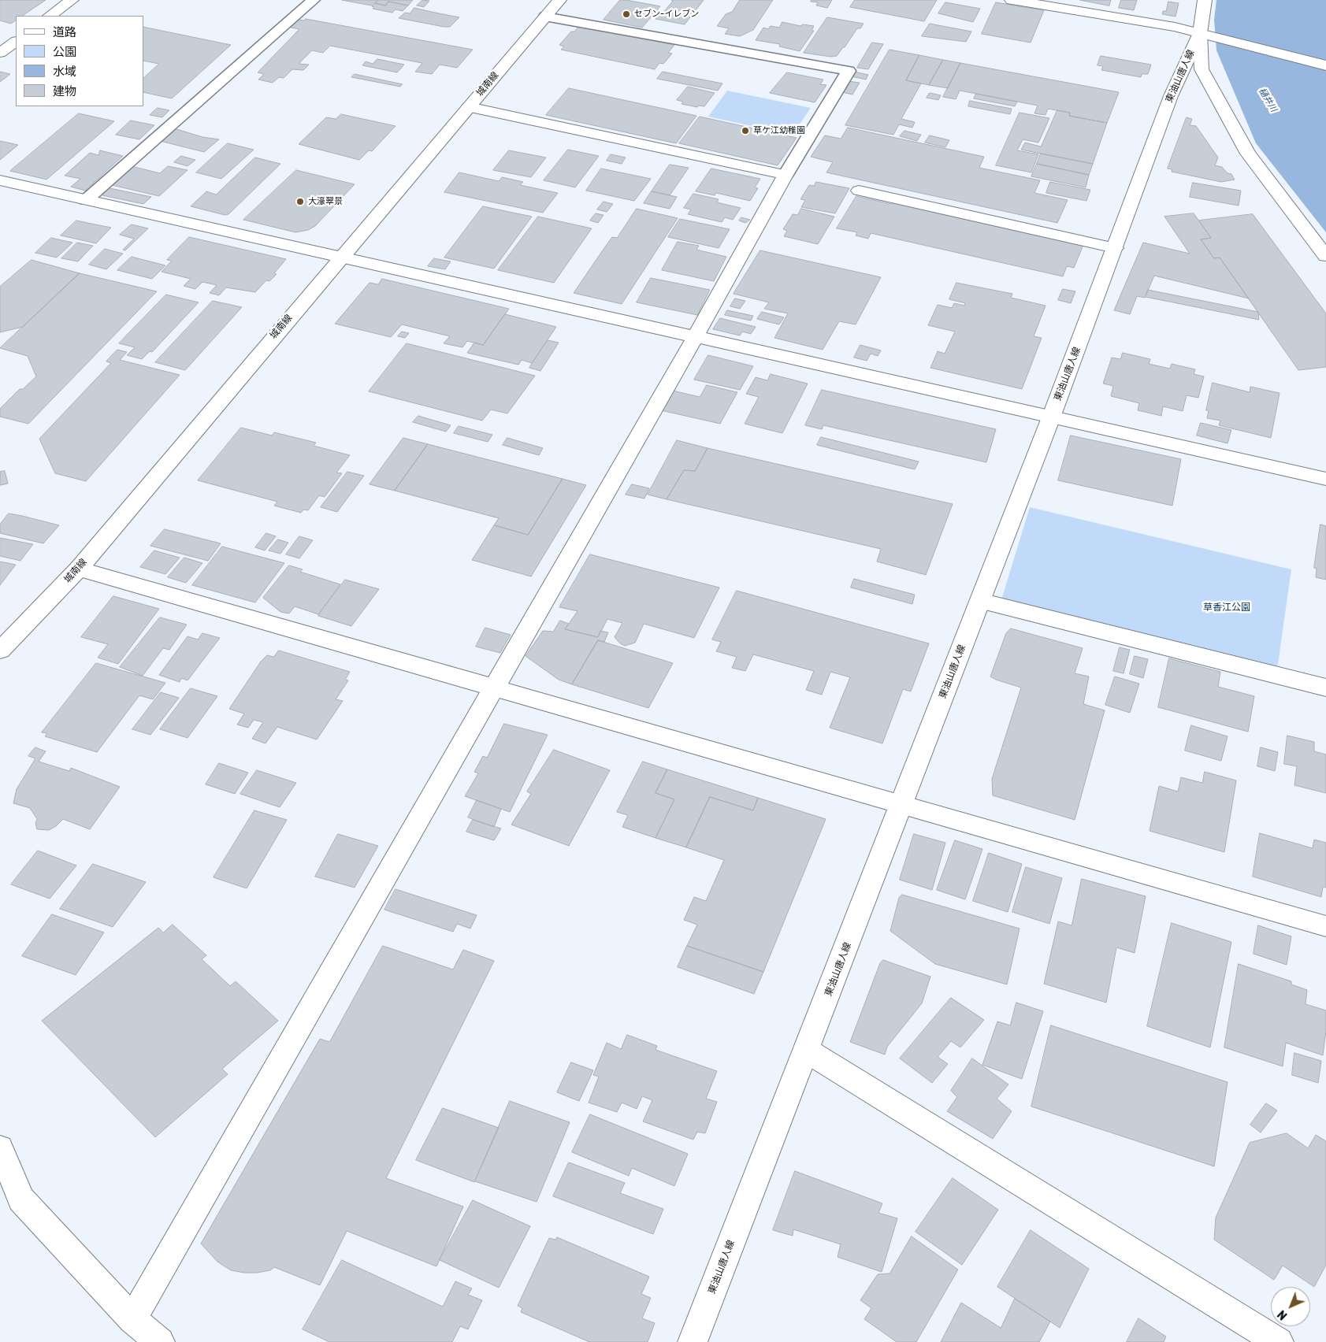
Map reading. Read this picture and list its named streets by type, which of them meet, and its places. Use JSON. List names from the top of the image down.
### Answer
{
  "streets": {
    "street": ["東油山唐人線", "城南線"]
  },
  "water": ["樋井川"],
  "parks": ["草香江公園"],
  "places": ["セブン-イレブン", "草ケ江幼稚園", "大濠翠景"],
  "legend": [
    "道路",
    "公園",
    "水域",
    "建物"
  ],
  "north": "bottom left"
}
